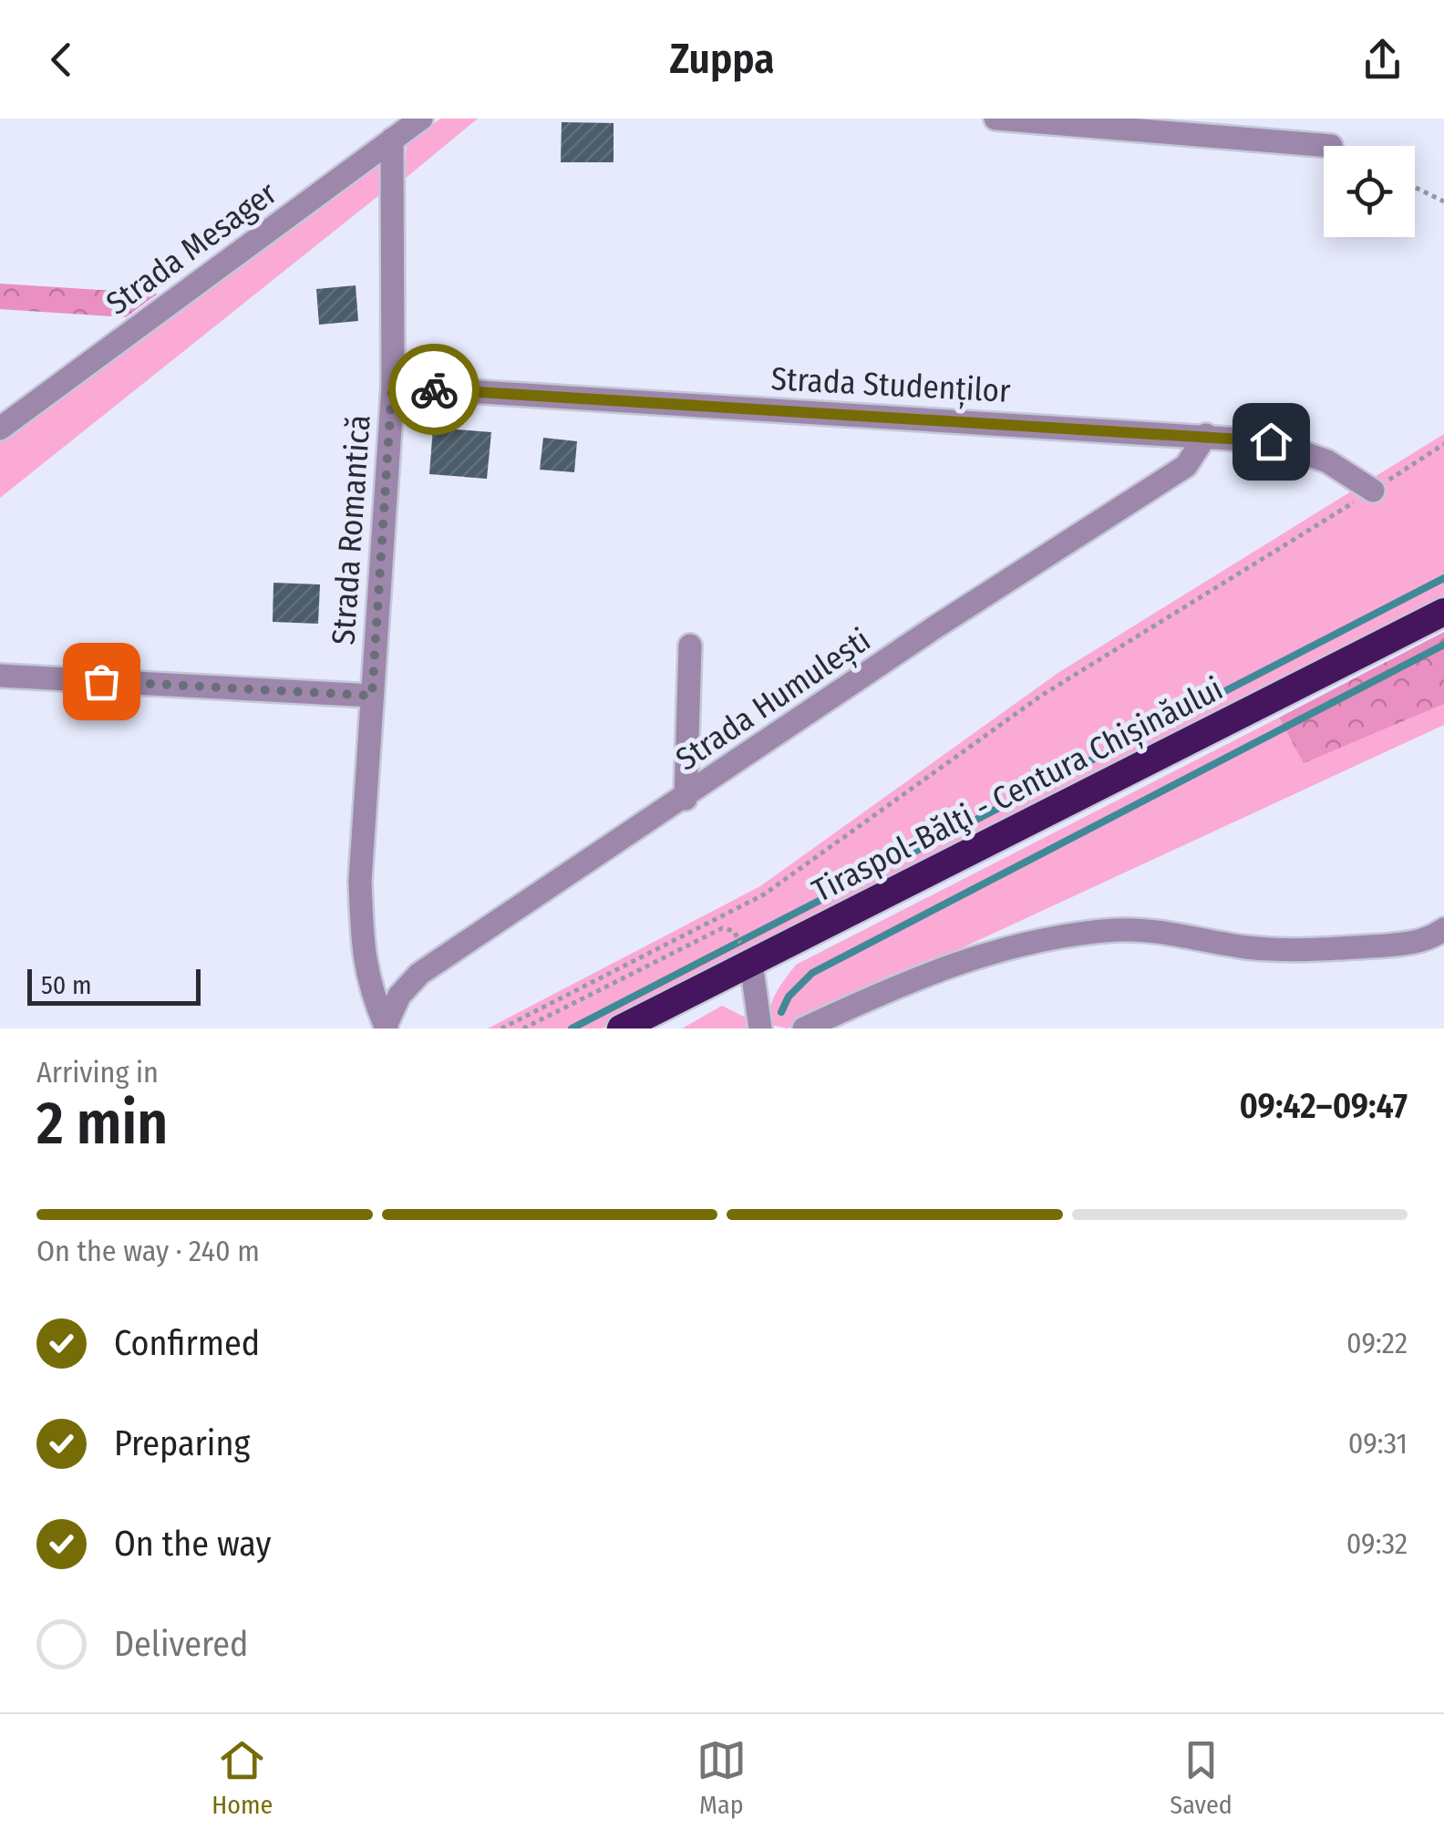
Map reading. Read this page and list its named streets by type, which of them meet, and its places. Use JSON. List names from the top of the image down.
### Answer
{
  "streets": {
    "highway": ["Tiraspol-Bălţi - Centura Chișinăului"],
    "street": [
      "Strada Mesager",
      "Strada Studenților",
      "Strada Romantică",
      "Strada Humulești"
    ]
  },
  "crossings": [
    ["Strada Mesager", "Strada Romantică"],
    ["Strada Studenților", "Strada Romantică"],
    ["Strada Studenților", "Strada Humulești"],
    ["Strada Romantică", "Strada Humulești"]
  ],
  "scale_bar": "50 m",
  "page": {
    "header": "Zuppa",
    "scale": "50 m",
    "heading": ["2 min", "Arriving in", "09:42–09:47"],
    "bar": "On the way · 240 m",
    "list": [
      ["Confirmed", "09:22"],
      ["Preparing", "09:31"],
      ["On the way", "09:32"],
      "Delivered"
    ],
    "tabs": ["Home", "Map", "Saved"]
  }
}
